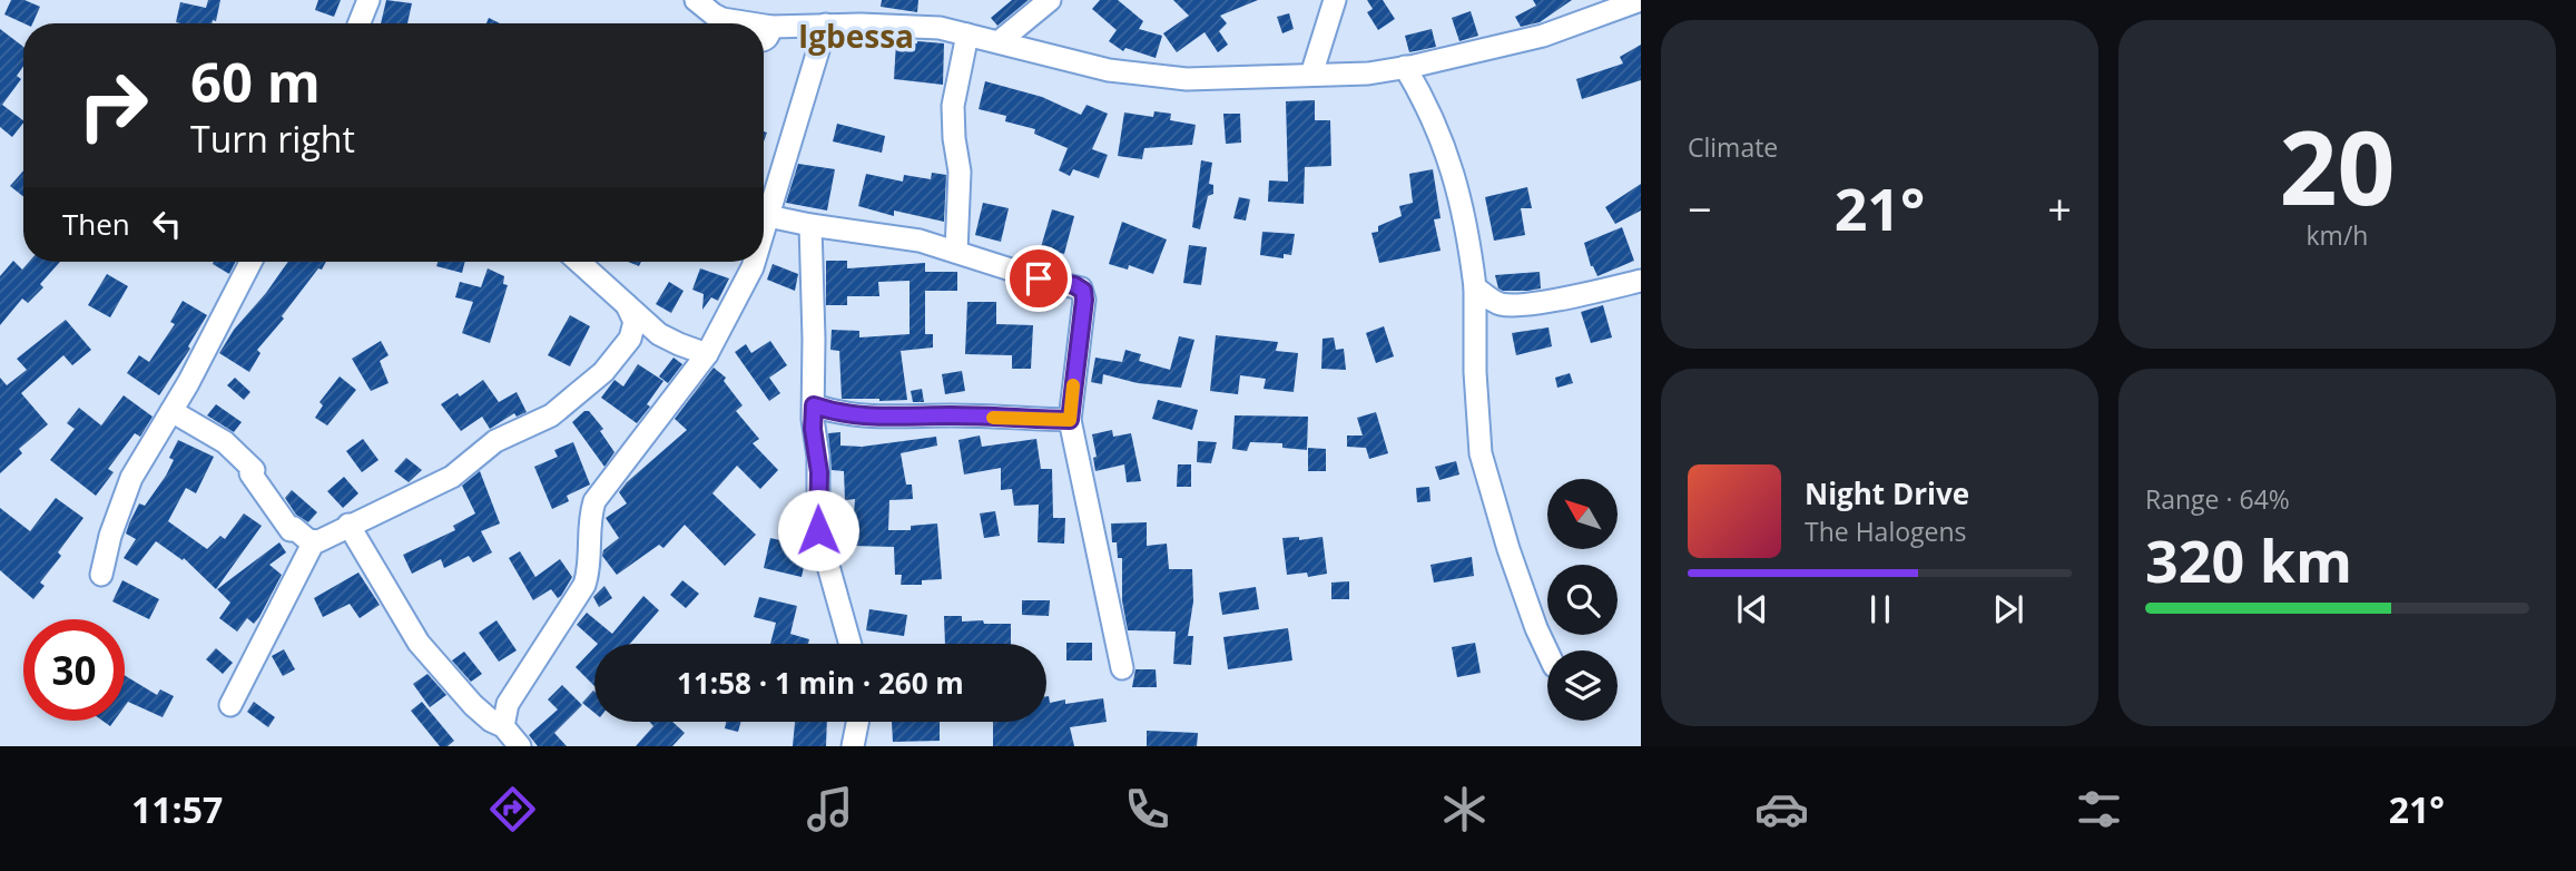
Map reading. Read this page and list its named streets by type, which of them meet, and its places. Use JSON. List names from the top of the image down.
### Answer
{
  "districts": ["Igbessa"],
  "north": "top left",
  "page": {
    "tile": [
      "Climate",
      ["20", "km/h"],
      ["Range · 64%", "320 km"]
    ],
    "turn": ["60 m", "Turn right"],
    "heat": ["−", "21°", "+"],
    "then": "Then",
    "song": ["Night Drive", "The Halogens"],
    "limit": "30",
    "trip": "11:58 · 1 min · 260 m",
    "tabs": ["11:57", "21°"]
  }
}
